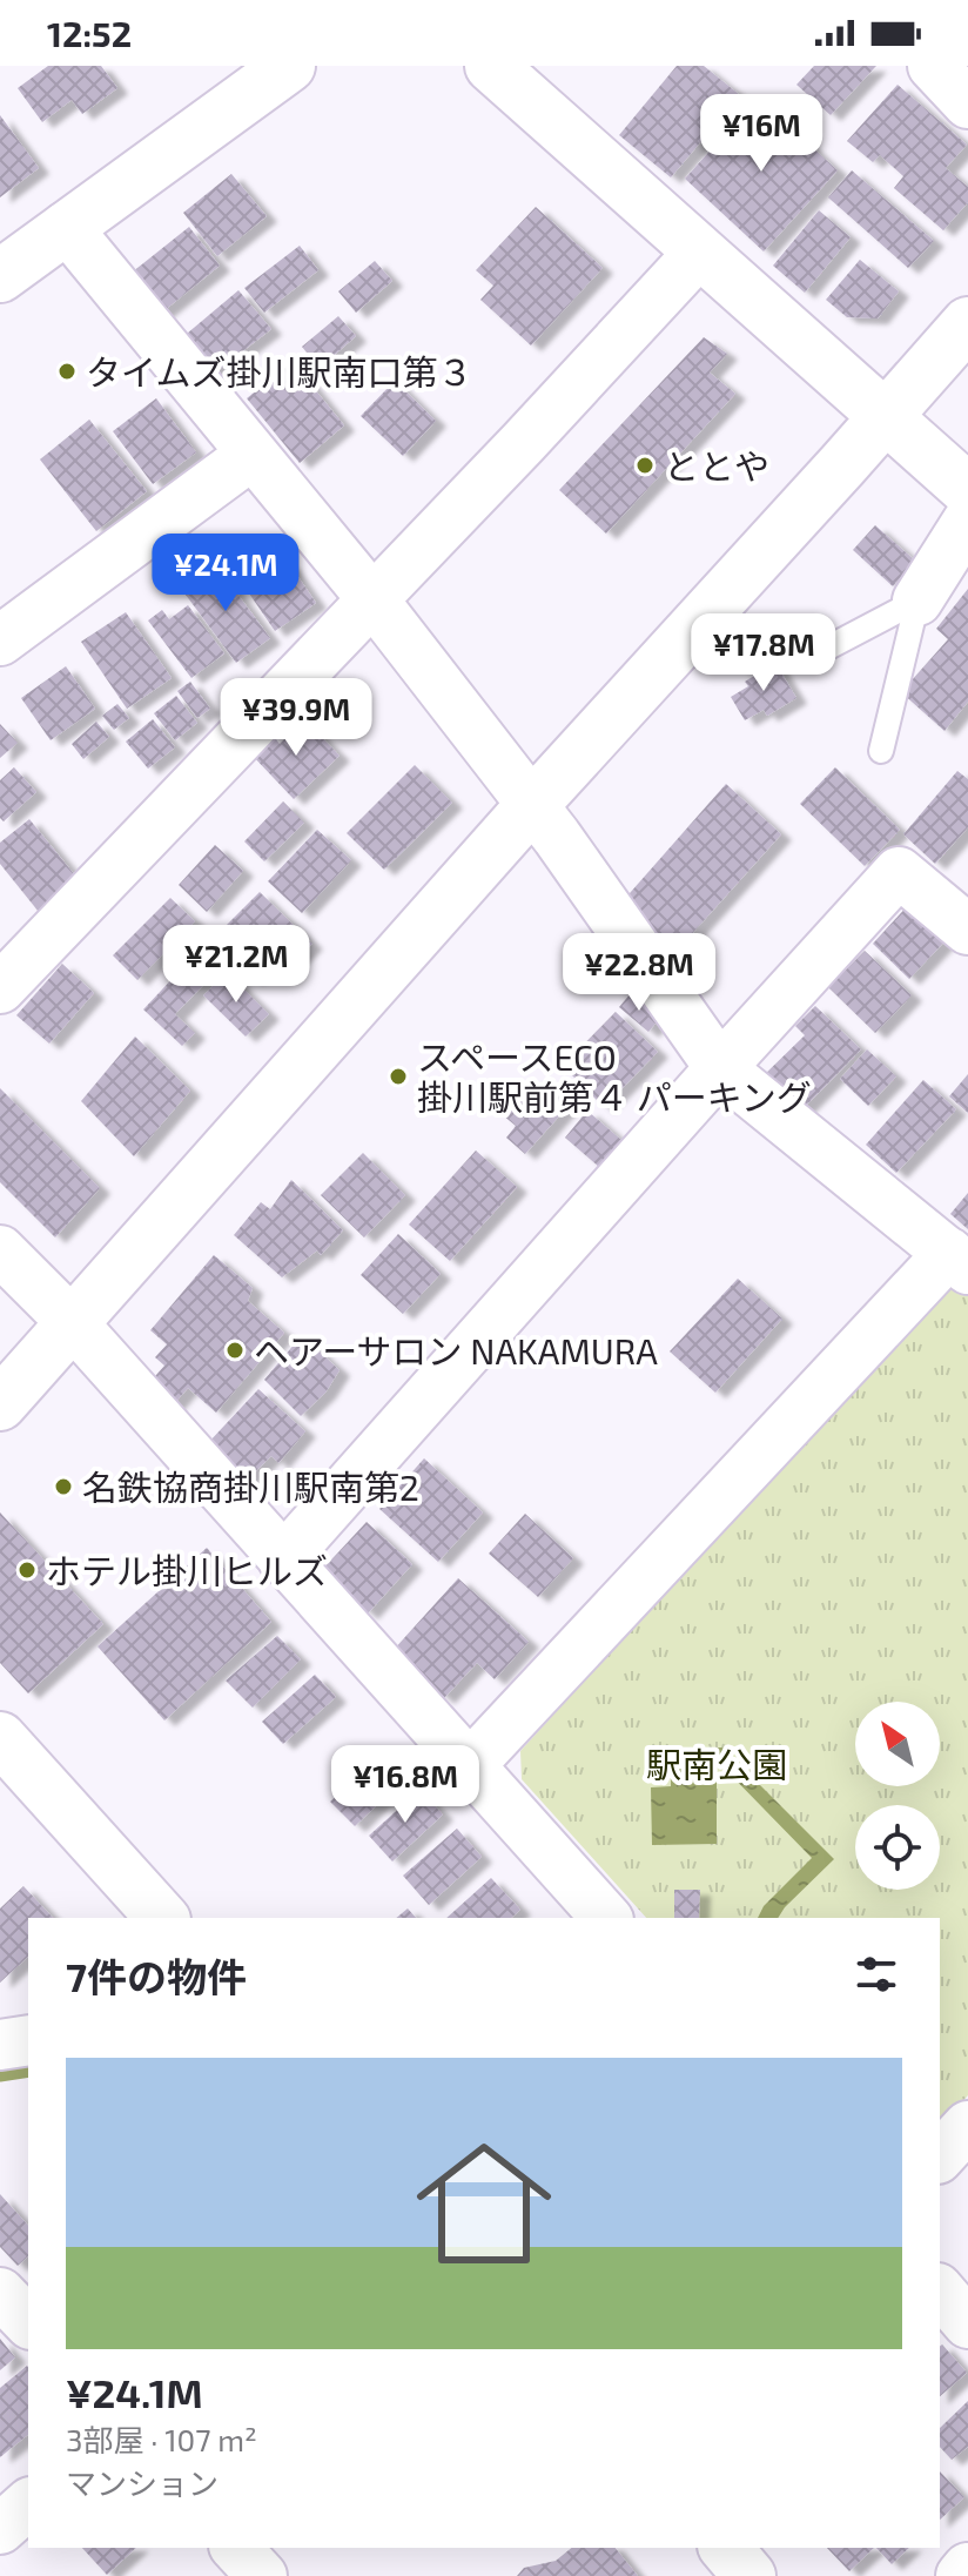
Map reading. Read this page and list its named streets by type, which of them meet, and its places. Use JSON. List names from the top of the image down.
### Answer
{
  "parks": ["駅南公園"],
  "places": [
    "タイムズ掛川駅南口第３",
    "ととや",
    "スペースECO 掛川駅前第４ パーキング",
    "ヘアーサロン NAKAMURA",
    "名鉄協商掛川駅南第2",
    "ホテル掛川ヒルズ"
  ],
  "north": "top left",
  "page": {
    "status": "12:52",
    "price": [
      "¥16M",
      "¥24.1M",
      "¥17.8M",
      "¥39.9M",
      "¥21.2M",
      "¥22.8M",
      "¥16.8M"
    ],
    "heading": "7件の物件",
    "list": [
      {
        "name": "¥24.1M",
        "note": "3部屋 · 107 m² · マンション"
      }
    ]
  }
}
